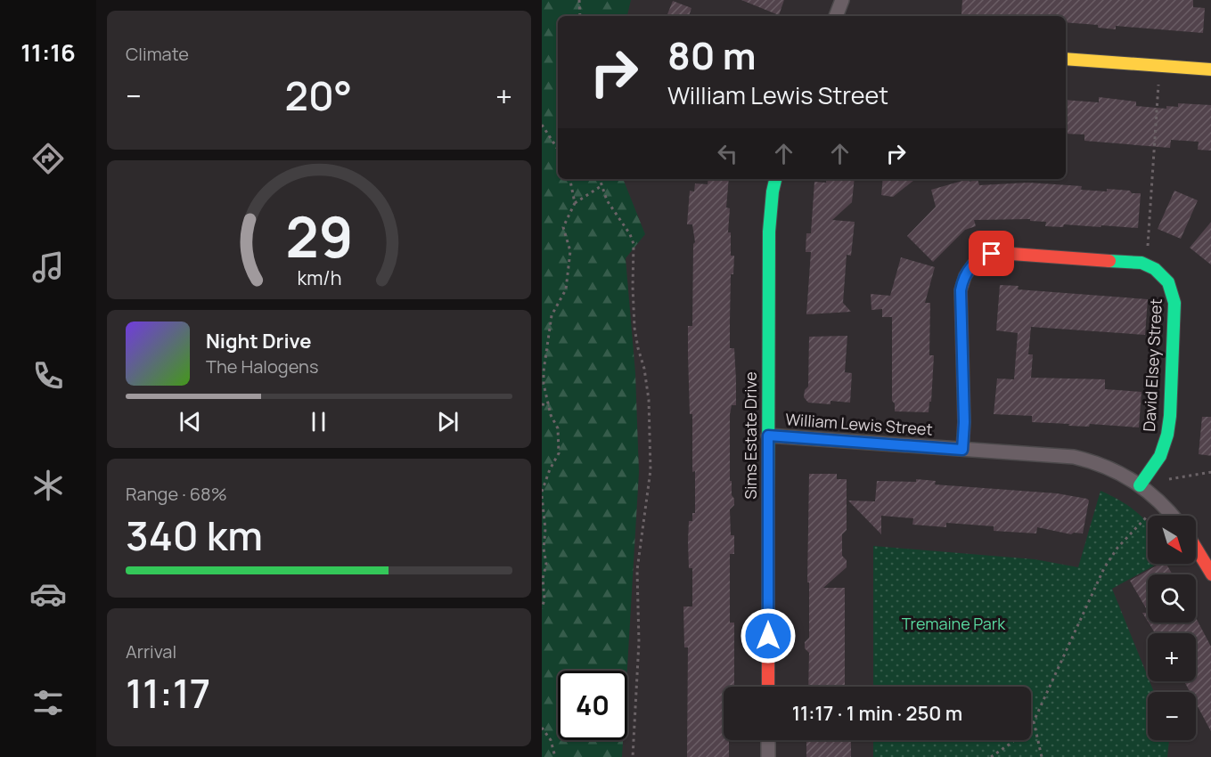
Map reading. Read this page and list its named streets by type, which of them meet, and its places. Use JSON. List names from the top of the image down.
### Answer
{
  "streets": {
    "street": ["David Elsey Street", "William Lewis Street", "Sims Estate Drive"]
  },
  "crossings": [
    ["David Elsey Street", "William Lewis Street"],
    ["William Lewis Street", "Sims Estate Drive"]
  ],
  "parks": ["Tremaine Park"],
  "north": "bottom right",
  "page": {
    "tabs": "11:16",
    "tile": [
      "Climate",
      ["Range · 68%", "340 km"],
      ["Arrival", "11:17"]
    ],
    "turn": ["80 m", "William Lewis Street"],
    "heat": ["−", "20°", "+"],
    "song": ["Night Drive", "The Halogens"],
    "map_buttons": ["+", "−"],
    "limit": "40",
    "trip": "11:17 · 1 min · 250 m",
    "gauge": ["29", "km/h"]
  }
}
